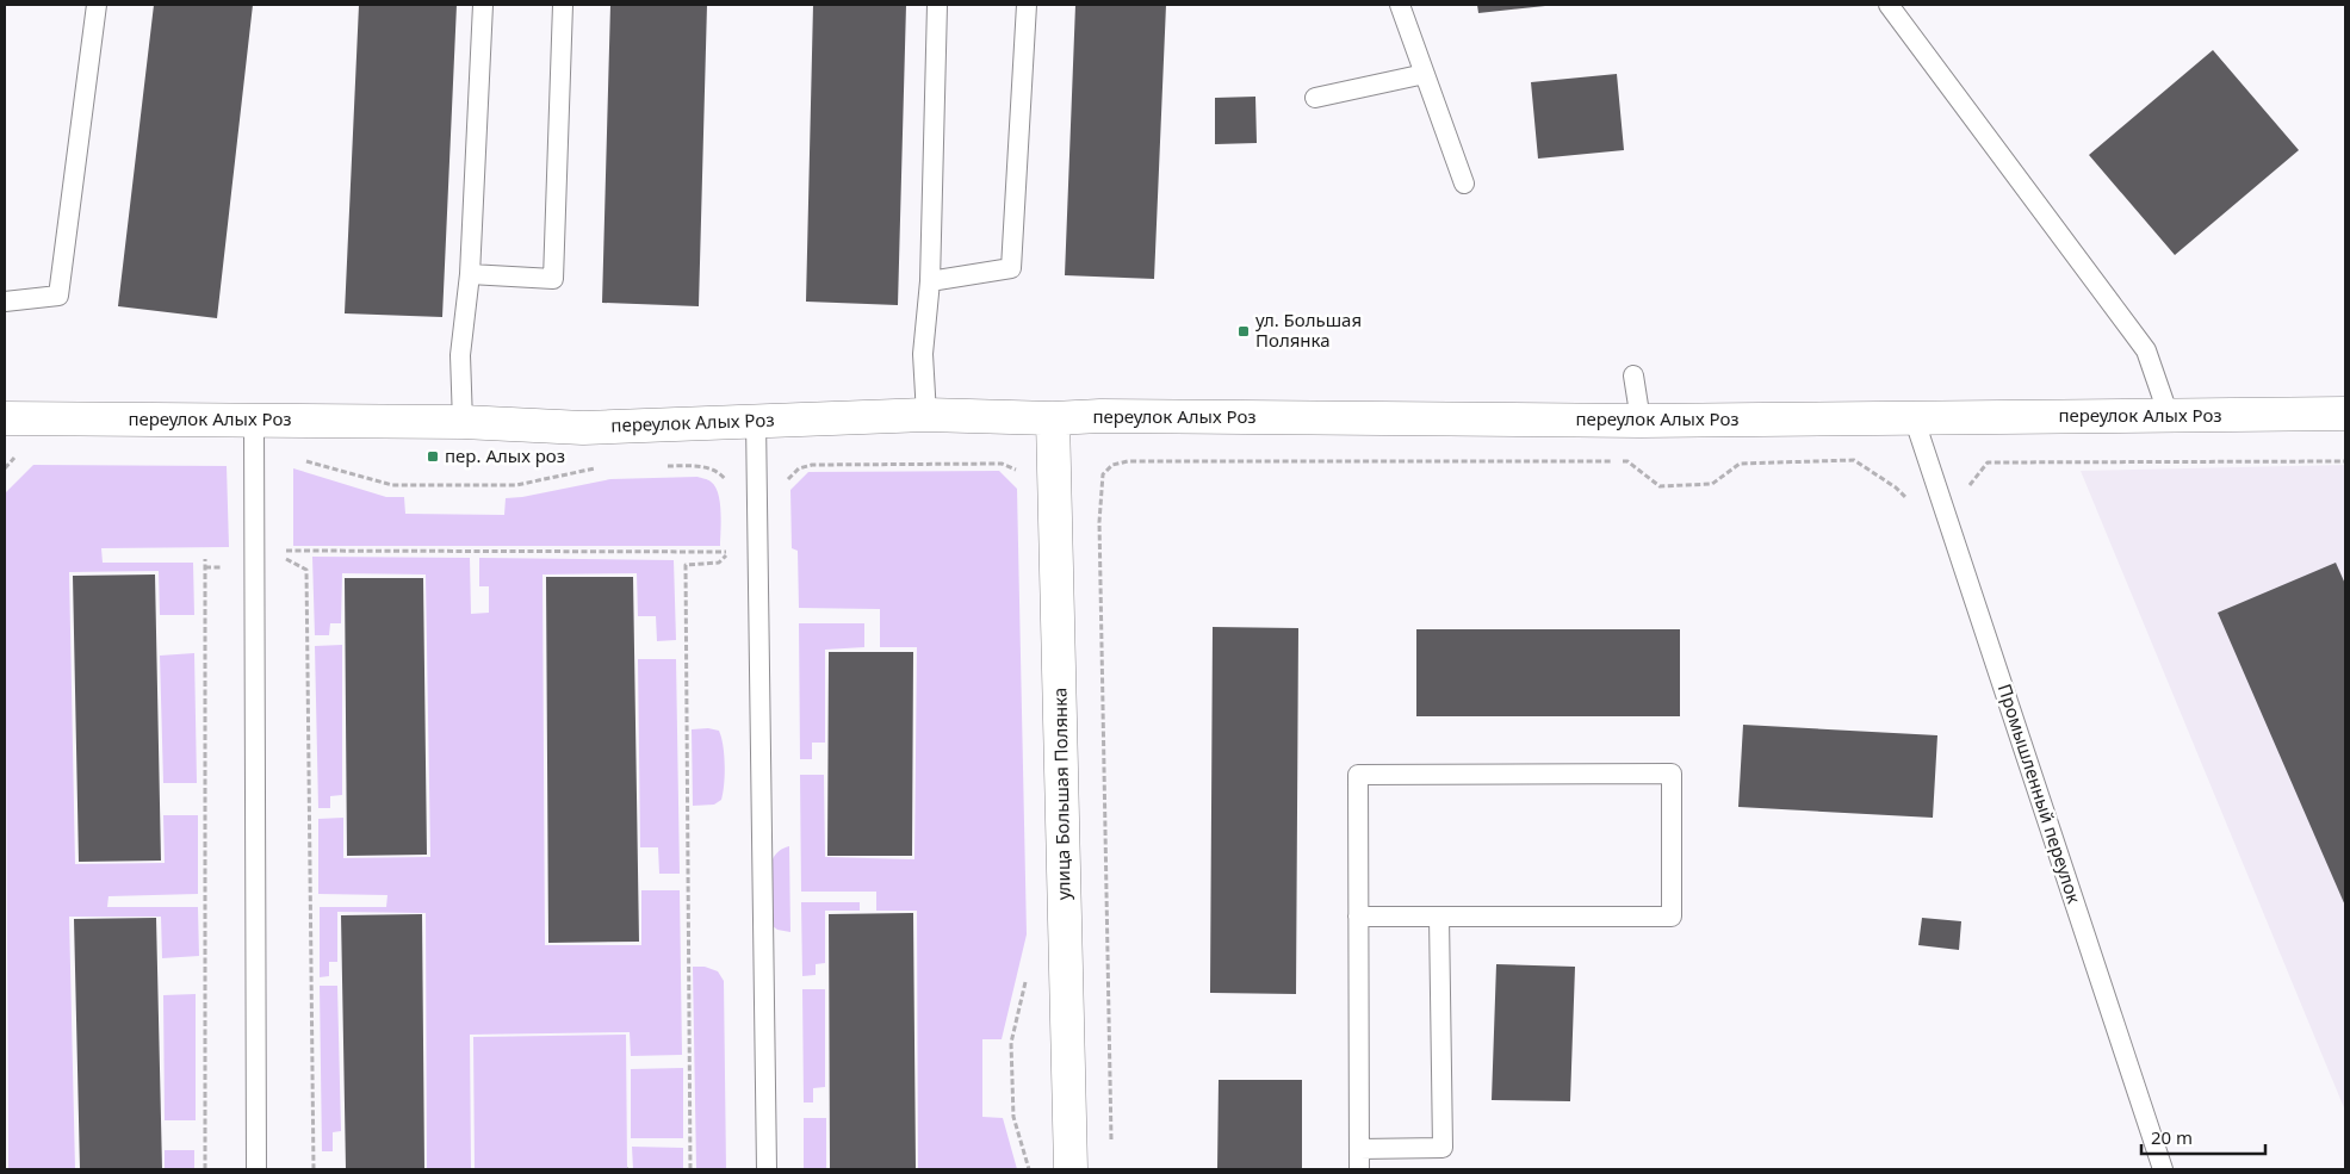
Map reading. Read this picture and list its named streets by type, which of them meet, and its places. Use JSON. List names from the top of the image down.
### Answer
{
  "streets": {
    "street": ["переулок Алых Роз", "улица Большая Полянка"],
    "lane": ["Промышленный переулок"]
  },
  "crossings": [
    ["переулок Алых Роз", "улица Большая Полянка"],
    ["переулок Алых Роз", "Промышленный переулок"]
  ],
  "places": {
    "transit": ["ул. Большая Полянка", "пер. Алых роз"]
  },
  "scale_bar": "20 m"
}
